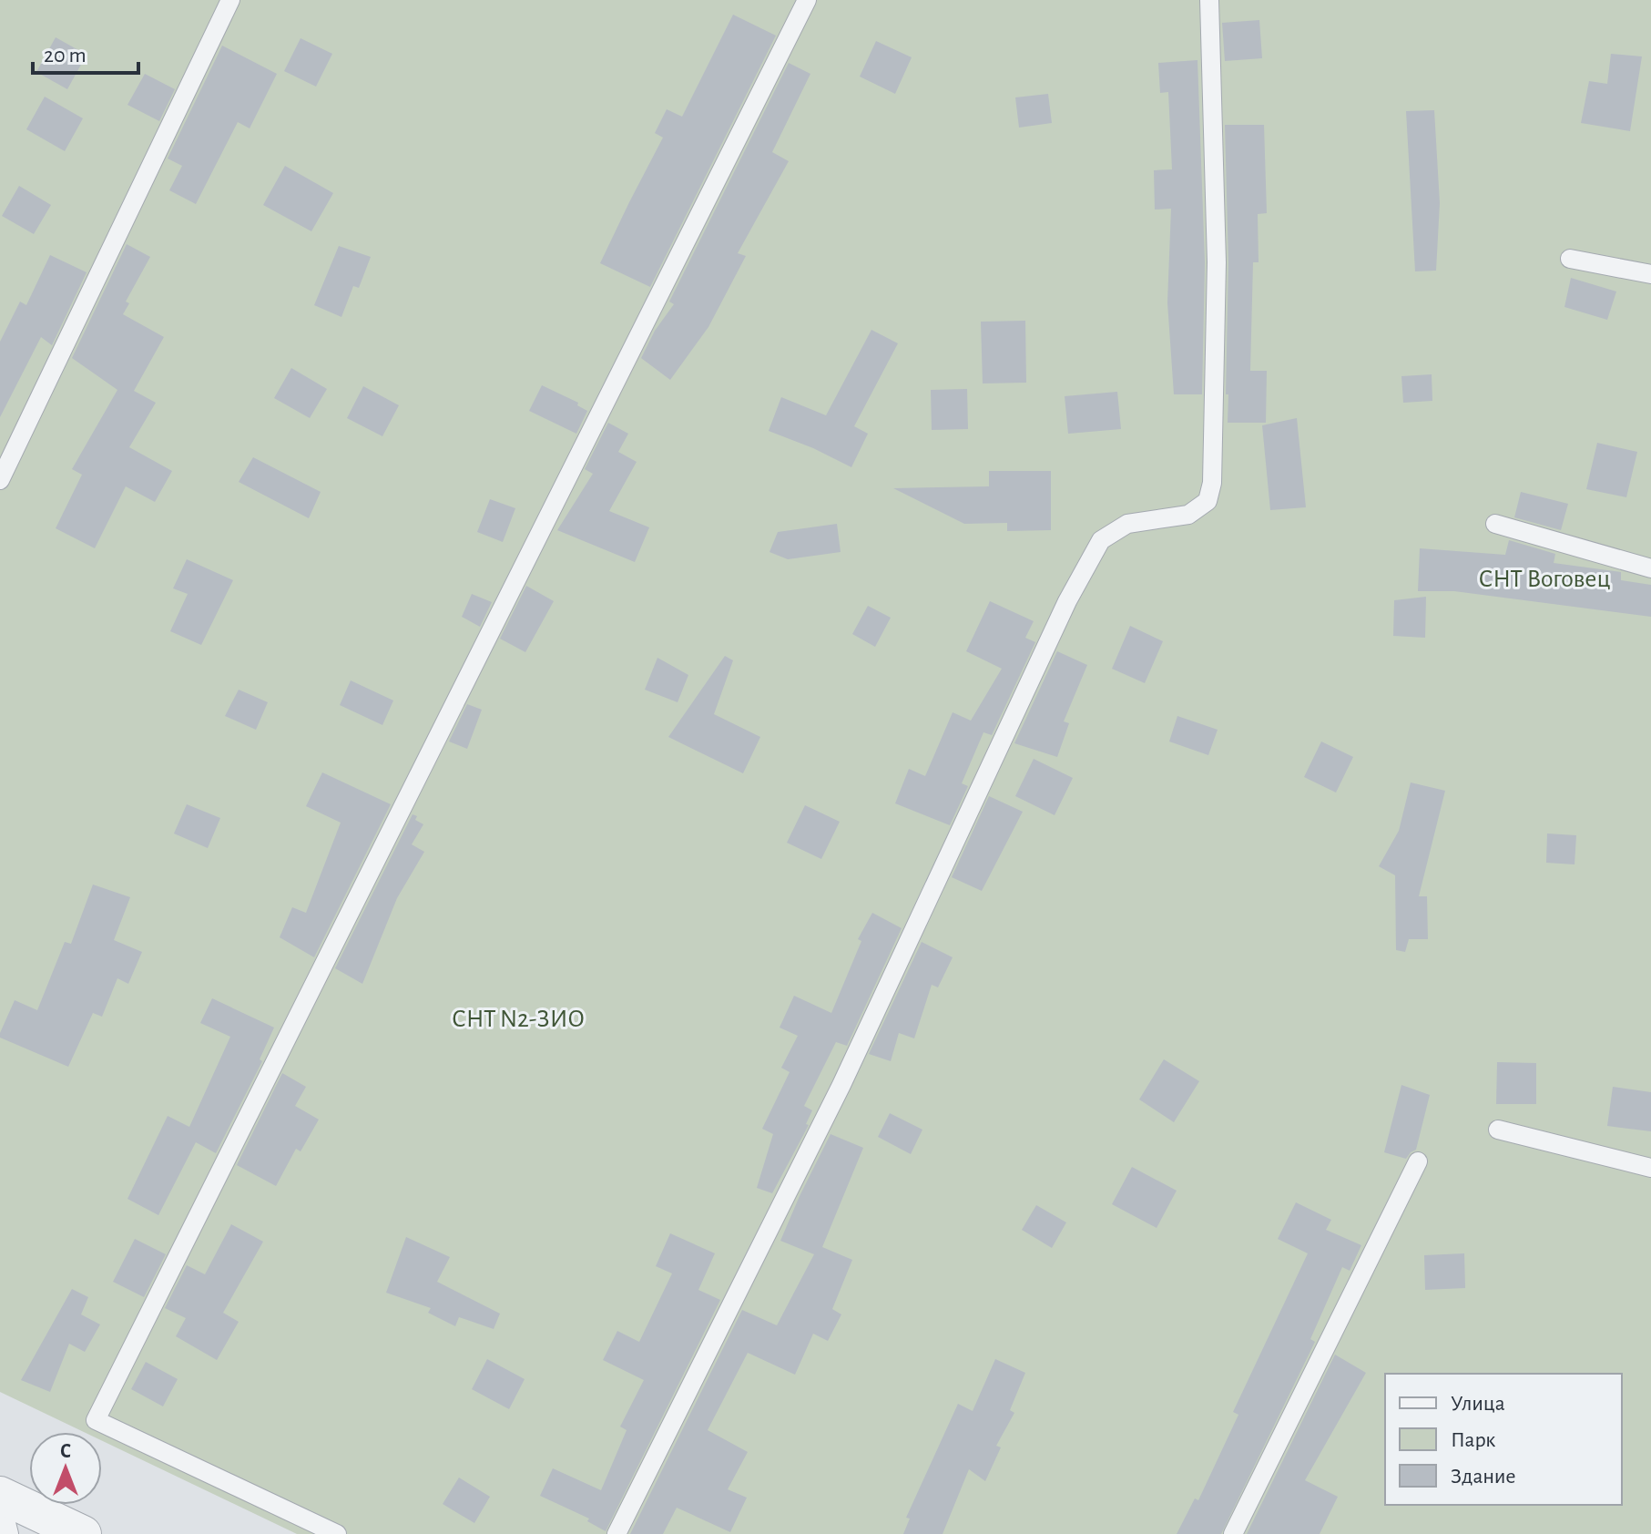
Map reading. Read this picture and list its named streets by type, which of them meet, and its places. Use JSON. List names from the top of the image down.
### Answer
{
  "parks": ["СНТ Воговец", "СНТ N2-ЗИО"],
  "legend": ["Улица", "Парк", "Здание"],
  "scale_bar": "20 m",
  "north": "top"
}
